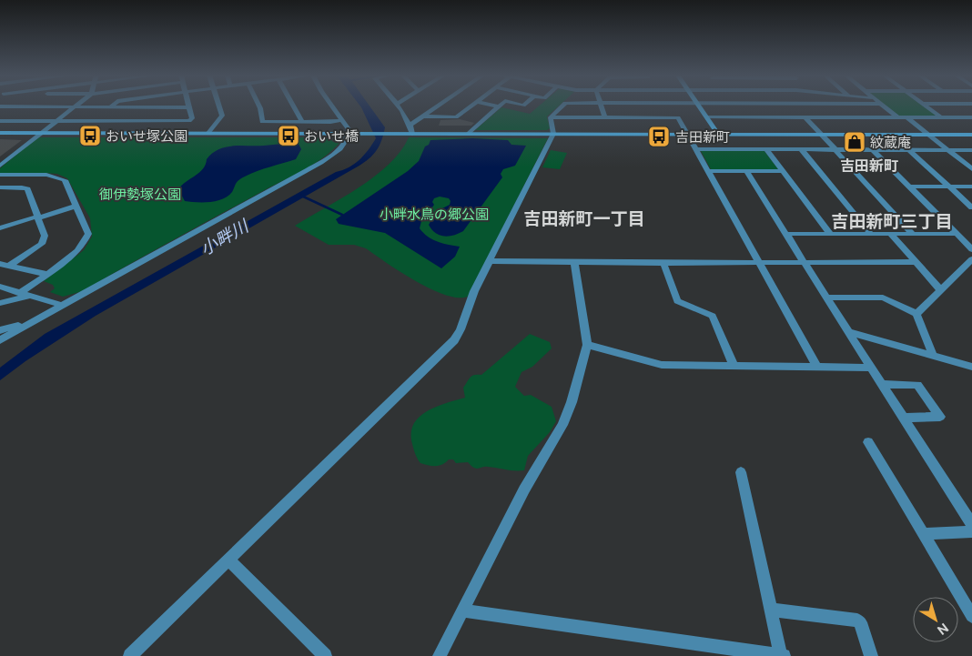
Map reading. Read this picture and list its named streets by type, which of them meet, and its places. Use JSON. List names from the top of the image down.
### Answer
{
  "districts": ["吉田新町", "吉田新町一丁目", "吉田新町三丁目"],
  "water": ["小畔川"],
  "parks": ["御伊勢塚公園", "小畔水鳥の郷公園"],
  "places": {
    "bus stop": ["おいせ塚公園", "おいせ橋", "吉田新町"],
    "shop": ["紋蔵庵"]
  },
  "north": "bottom right"
}
